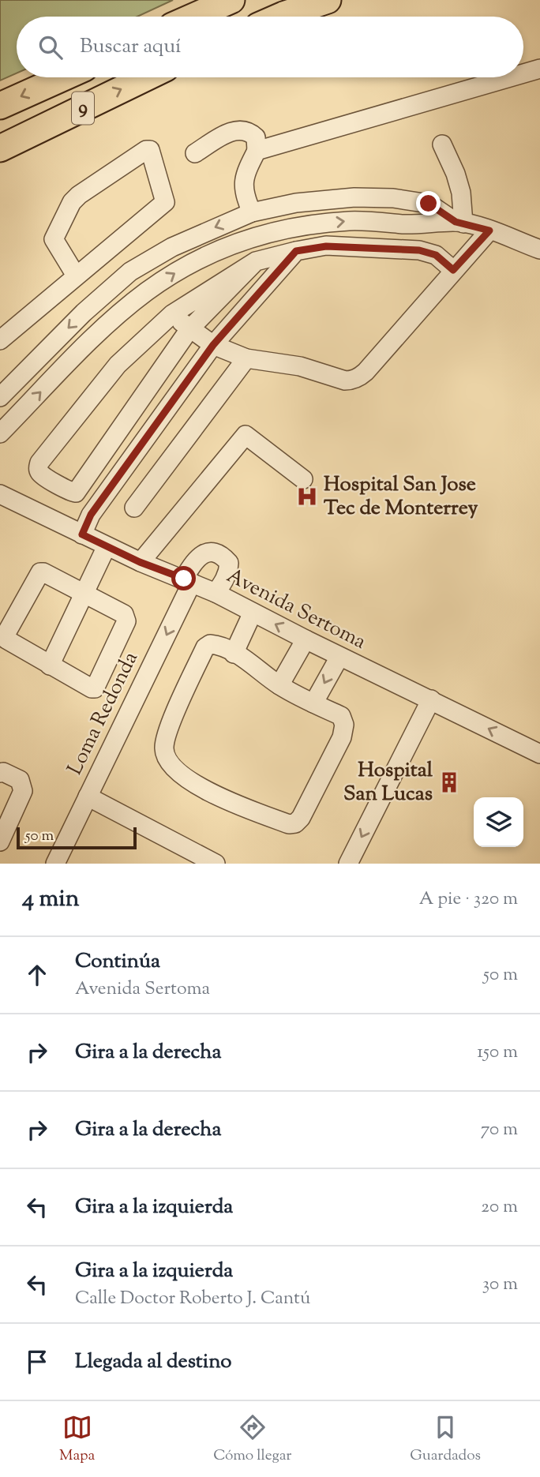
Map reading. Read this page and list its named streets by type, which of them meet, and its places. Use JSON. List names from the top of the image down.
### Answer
{
  "streets": {
    "highway": ["9"],
    "street": ["Avenida Sertoma", "Loma Redonda"]
  },
  "crossings": [
    ["Avenida Sertoma", "Loma Redonda"]
  ],
  "places": {
    "hospital": ["Hospital San Jose Tec de Monterrey"],
    "building": ["Hospital San Lucas"]
  },
  "scale_bar": "50 m",
  "page": {
    "search": "Buscar aquí",
    "scale": "50 m",
    "heading": ["4 min", "A pie · 320 m"],
    "list": [
      ["Continúa", "Avenida Sertoma", "50 m"],
      ["Gira a la derecha", "150 m"],
      ["Gira a la derecha", "70 m"],
      ["Gira a la izquierda", "20 m"],
      ["Gira a la izquierda", "Calle Doctor Roberto J. Cantú", "30 m"],
      "Llegada al destino"
    ],
    "nav": ["Mapa", "Cómo llegar", "Guardados"]
  }
}
